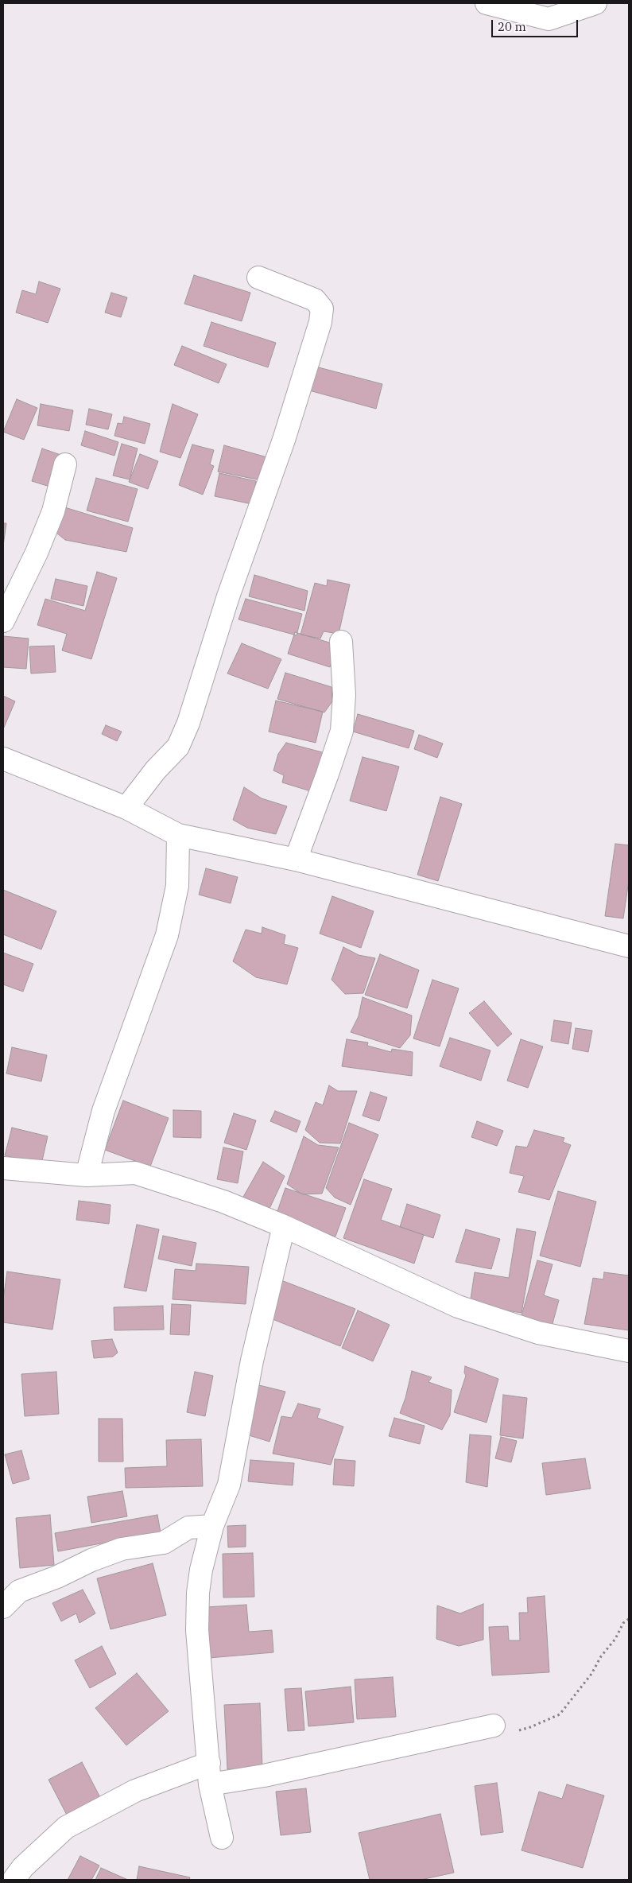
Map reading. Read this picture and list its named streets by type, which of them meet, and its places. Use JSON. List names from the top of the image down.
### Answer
{
  "scale_bar": "20 m"
}
